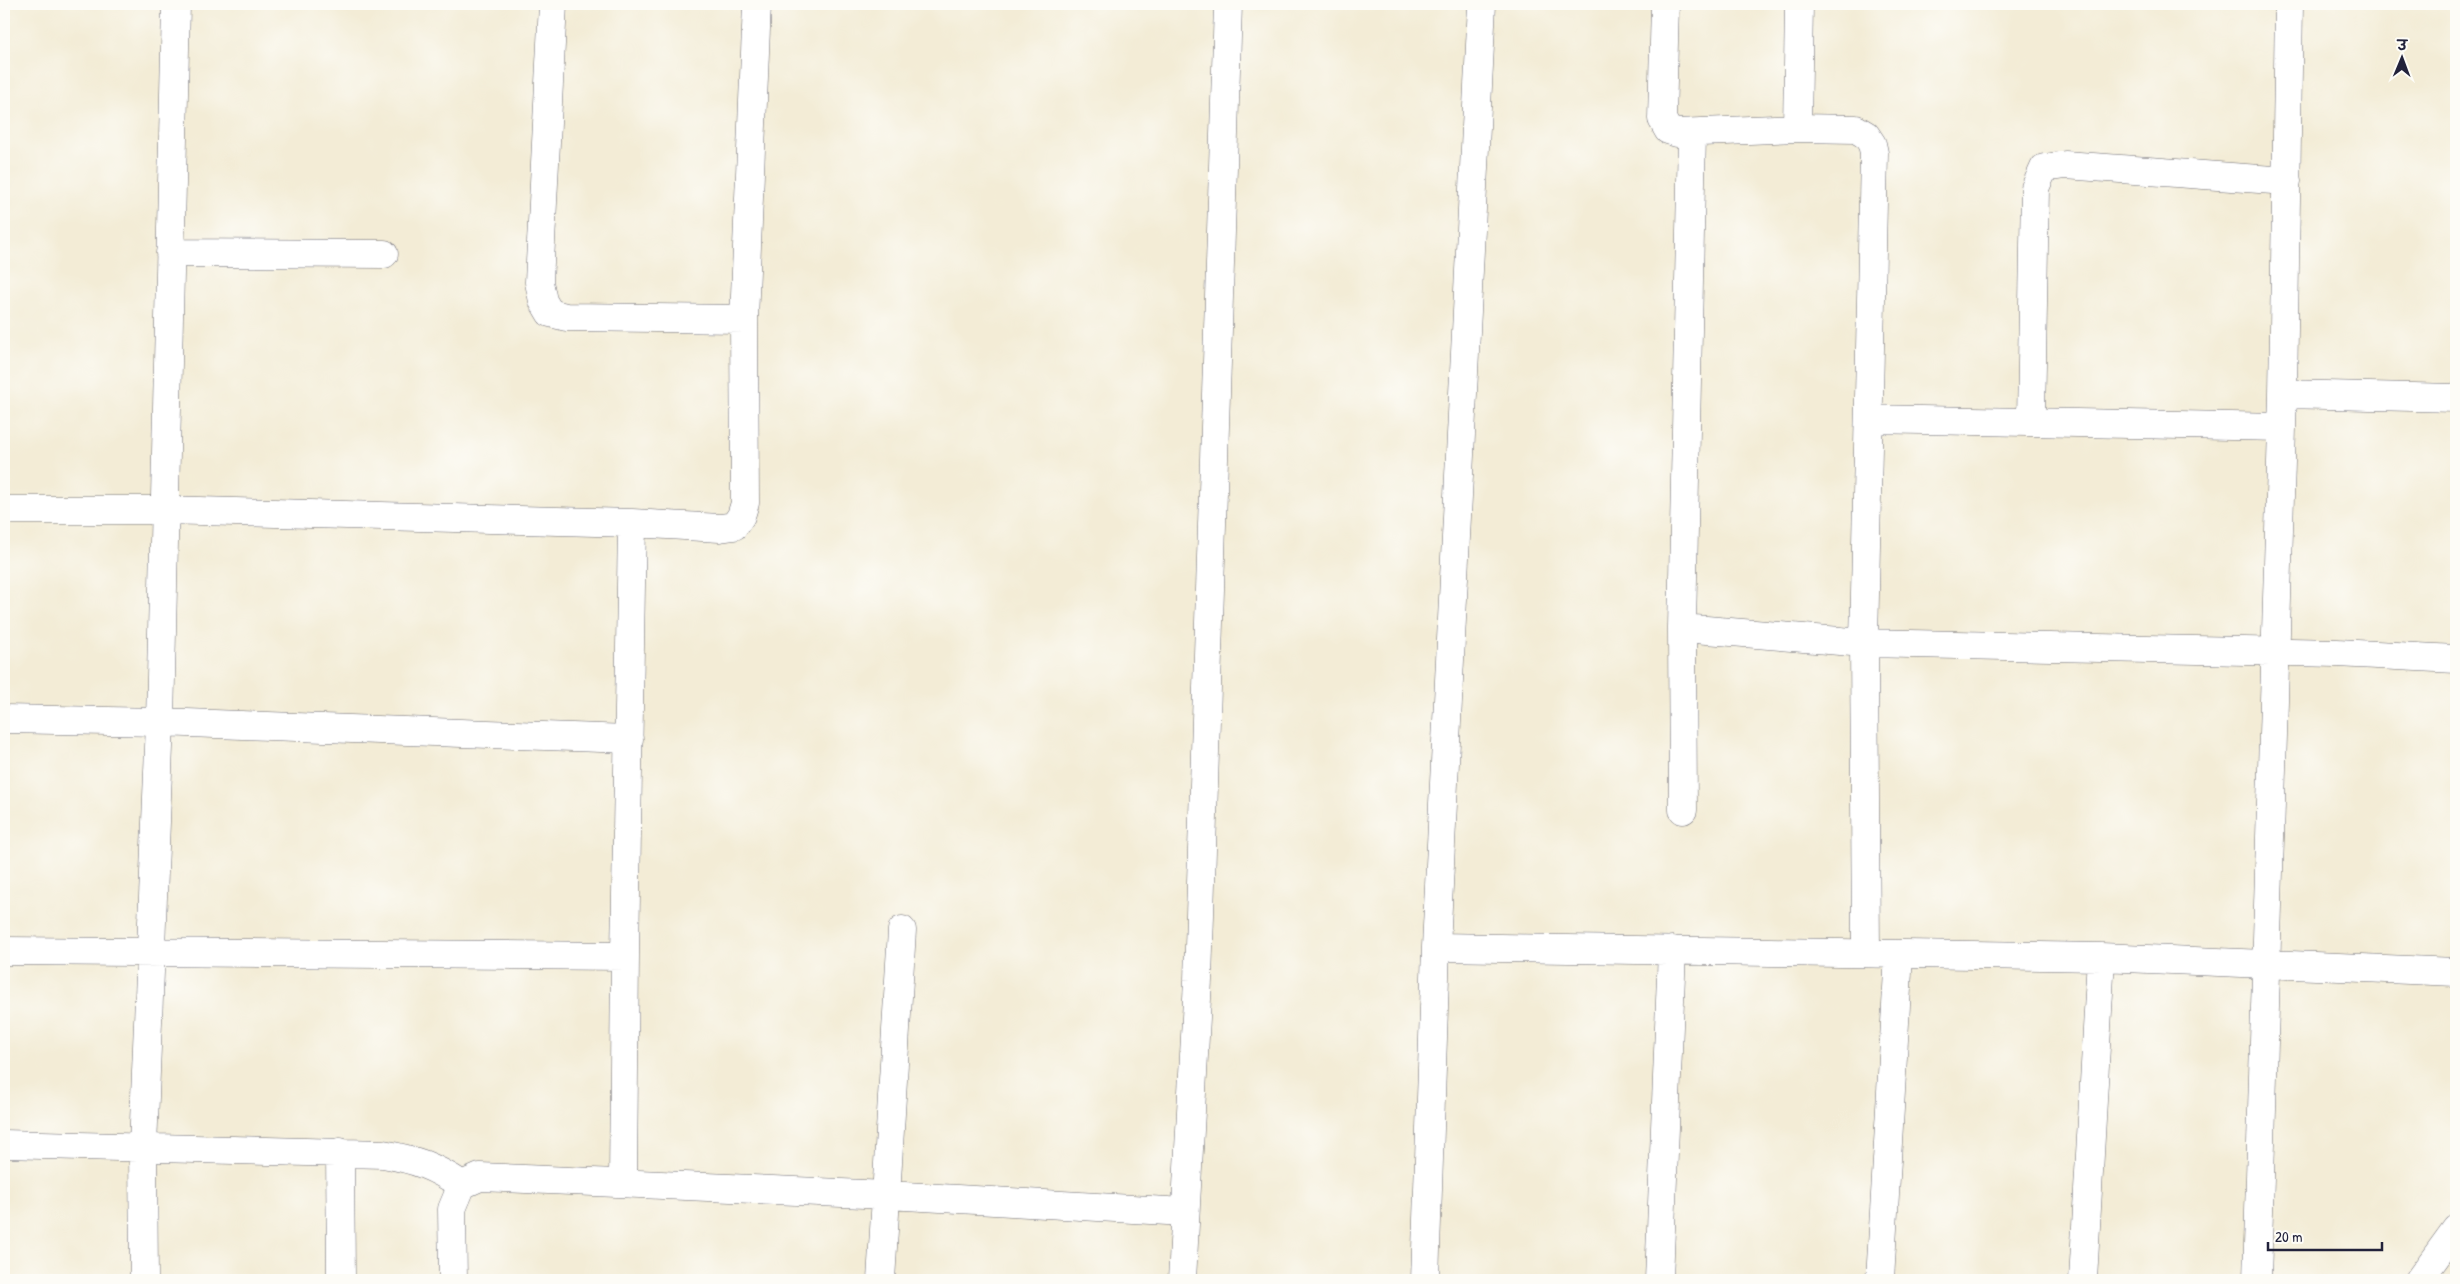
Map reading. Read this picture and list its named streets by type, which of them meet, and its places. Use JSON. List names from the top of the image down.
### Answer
{
  "scale_bar": "20 m",
  "north": "top"
}
